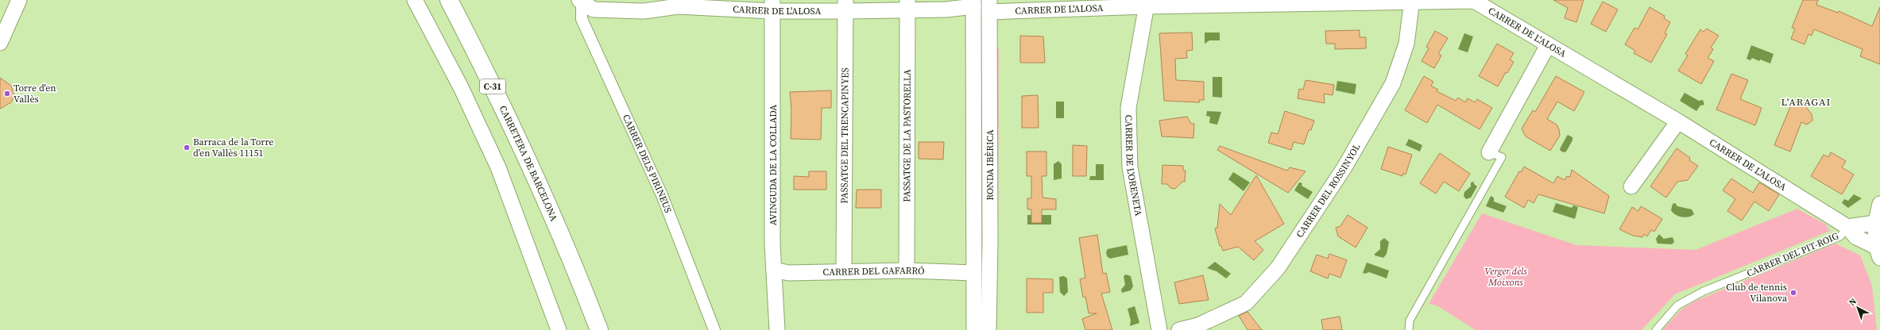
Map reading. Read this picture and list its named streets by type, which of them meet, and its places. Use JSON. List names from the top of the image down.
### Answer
{
  "streets": {
    "highway": ["C-31", "CARRETERA DE BARCELONA"],
    "street": [
      "CARRER DE L'ALOSA",
      "PASSATGE DEL TRENCAPINYES",
      "PASSATGE DE LA PASTORELLA",
      "CARRER DELS PIRINEUS",
      "AVINGUDA DE LA COLLADA",
      "RONDA IBÈRICA",
      "CARRER DE L'ORENETA",
      "CARRER DEL ROSSINYOL",
      "CARRER DEL GAFARRÓ"
    ],
    "lane": ["CARRER DEL PIT-ROIG"]
  },
  "crossings": [
    ["CARRER DE L'ALOSA", "PASSATGE DEL TRENCAPINYES"],
    ["CARRER DE L'ALOSA", "PASSATGE DE LA PASTORELLA"],
    ["CARRER DE L'ALOSA", "CARRER DELS PIRINEUS"],
    ["CARRER DE L'ALOSA", "AVINGUDA DE LA COLLADA"],
    ["CARRER DE L'ALOSA", "RONDA IBÈRICA"],
    ["CARRER DE L'ALOSA", "CARRER DE L'ORENETA"],
    ["CARRER DE L'ALOSA", "CARRER DEL ROSSINYOL"],
    ["CARRER DE L'ALOSA", "CARRER DEL PIT-ROIG"],
    ["PASSATGE DEL TRENCAPINYES", "CARRER DEL GAFARRÓ"],
    ["PASSATGE DE LA PASTORELLA", "CARRER DEL GAFARRÓ"],
    ["AVINGUDA DE LA COLLADA", "CARRER DEL GAFARRÓ"],
    ["RONDA IBÈRICA", "CARRER DEL GAFARRÓ"]
  ],
  "districts": ["L'ARAGAI"],
  "parks": ["Verger dels Moixons"],
  "places": ["Torre d'en Vallès", "Barraca de la Torre d’en Vallès 11151", "Club de tennis Vilanova"],
  "north": "top left"
}
